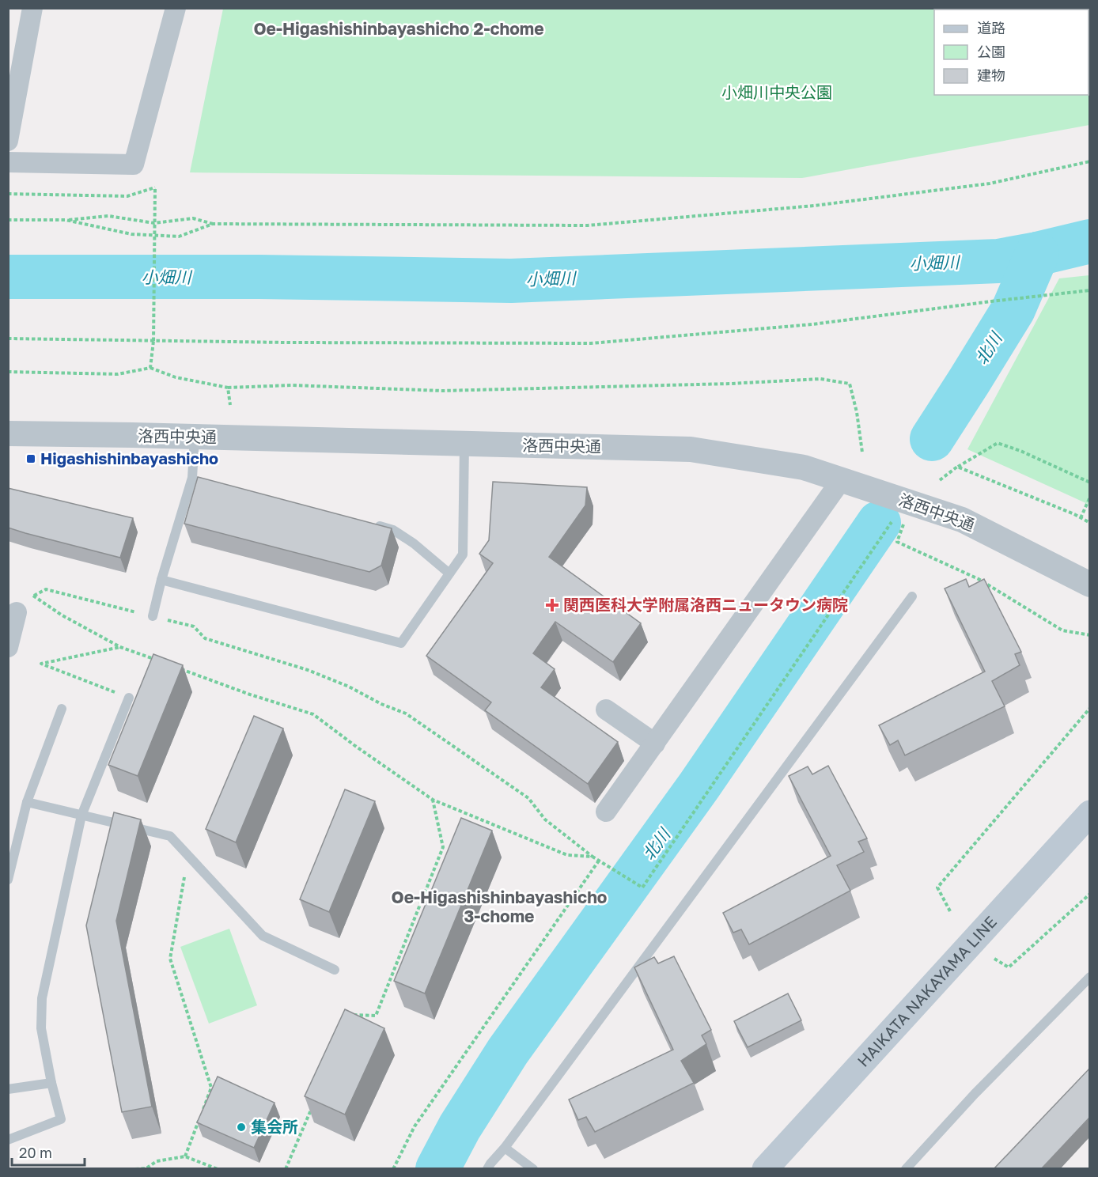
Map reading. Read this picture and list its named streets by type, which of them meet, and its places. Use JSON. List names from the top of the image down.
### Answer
{
  "streets": {
    "main road": ["HAIKATA NAKAYAMA LINE"],
    "street": ["洛西中央通"]
  },
  "districts": ["Oe-Higashishinbayashicho 2-chome", "Oe-Higashishinbayashicho 3-chome"],
  "water": ["小畑川", "北川"],
  "parks": ["小畑川中央公園"],
  "places": {
    "transit": ["Higashishinbayashicho"],
    "health": ["関西医科大学附属洛西ニュータウン病院"],
    "other": ["集会所"]
  },
  "legend": ["道路", "公園", "建物"],
  "scale_bar": "20 m"
}
